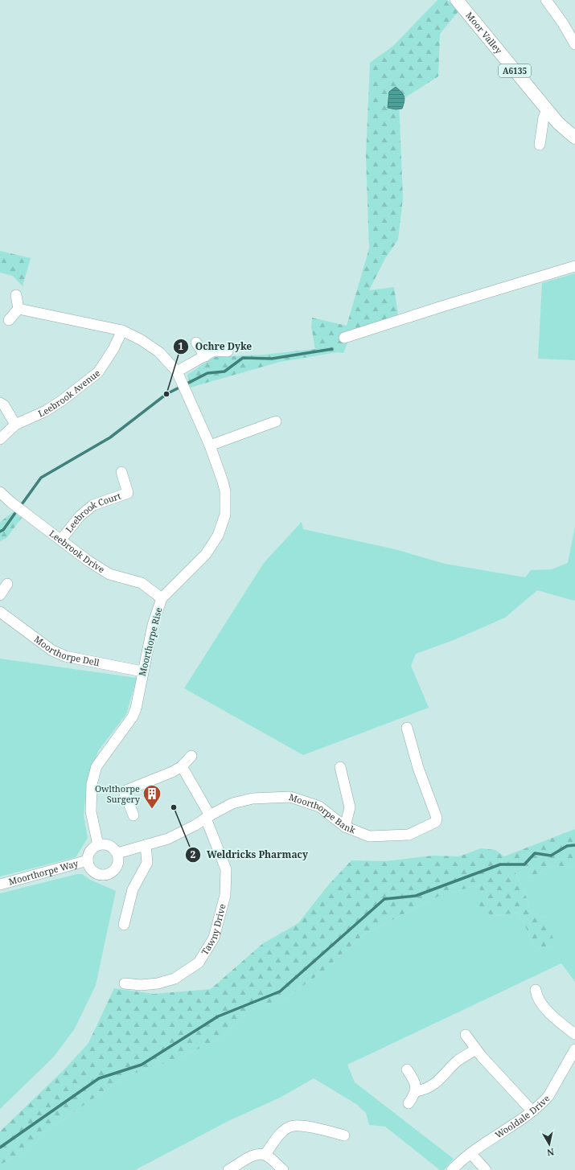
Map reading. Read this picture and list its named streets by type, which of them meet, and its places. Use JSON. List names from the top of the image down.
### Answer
{
  "streets": {
    "main road": ["Moor Valley", "A6135"],
    "street": [
      "Leebrook Avenue",
      "Leebrook Court",
      "Leebrook Drive",
      "Moorthorpe Rise",
      "Moorthorpe Dell",
      "Moorthorpe Bank",
      "Moorthorpe Way",
      "Tawny Drive",
      "Wooldale Drive"
    ]
  },
  "crossings": [
    ["Leebrook Avenue", "Moorthorpe Rise"],
    ["Leebrook Court", "Leebrook Drive"],
    ["Leebrook Drive", "Moorthorpe Rise"],
    ["Moorthorpe Rise", "Moorthorpe Dell"],
    ["Moorthorpe Rise", "Moorthorpe Bank"],
    ["Moorthorpe Rise", "Moorthorpe Way"],
    ["Moorthorpe Bank", "Moorthorpe Way"],
    ["Moorthorpe Bank", "Tawny Drive"]
  ],
  "places": {
    "other": ["Ochre Dyke", "Weldricks Pharmacy"],
    "building": ["Owlthorpe Surgery"]
  },
  "north": "bottom"
}
